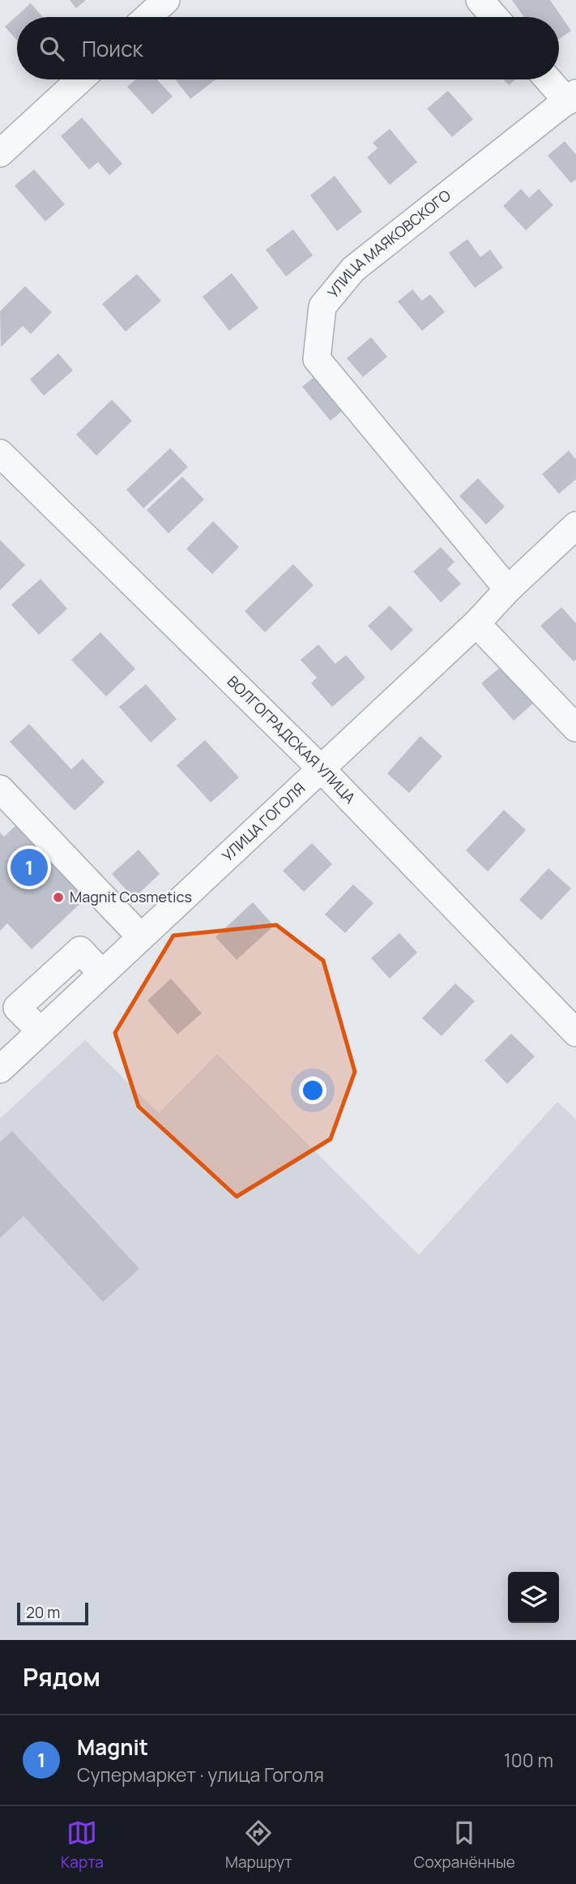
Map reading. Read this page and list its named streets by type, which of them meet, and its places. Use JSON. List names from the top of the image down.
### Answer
{
  "streets": {
    "street": ["УЛИЦА МАЯКОВСКОГО", "ВОЛГОГРАДСКАЯ УЛИЦА", "УЛИЦА ГОГОЛЯ"]
  },
  "crossings": [
    ["УЛИЦА МАЯКОВСКОГО", "УЛИЦА ГОГОЛЯ"],
    ["ВОЛГОГРАДСКАЯ УЛИЦА", "УЛИЦА ГОГОЛЯ"]
  ],
  "places": ["Magnit Cosmetics"],
  "scale_bar": "20 m",
  "page": {
    "search": "Поиск",
    "pins": "1",
    "scale": "20 m",
    "heading": "Рядом",
    "list": [
      {
        "mark": "1",
        "name": "Magnit",
        "note": "Супермаркет · улица Гоголя",
        "value": "100 m"
      }
    ],
    "nav": ["Карта", "Маршрут", "Сохранённые"]
  }
}
